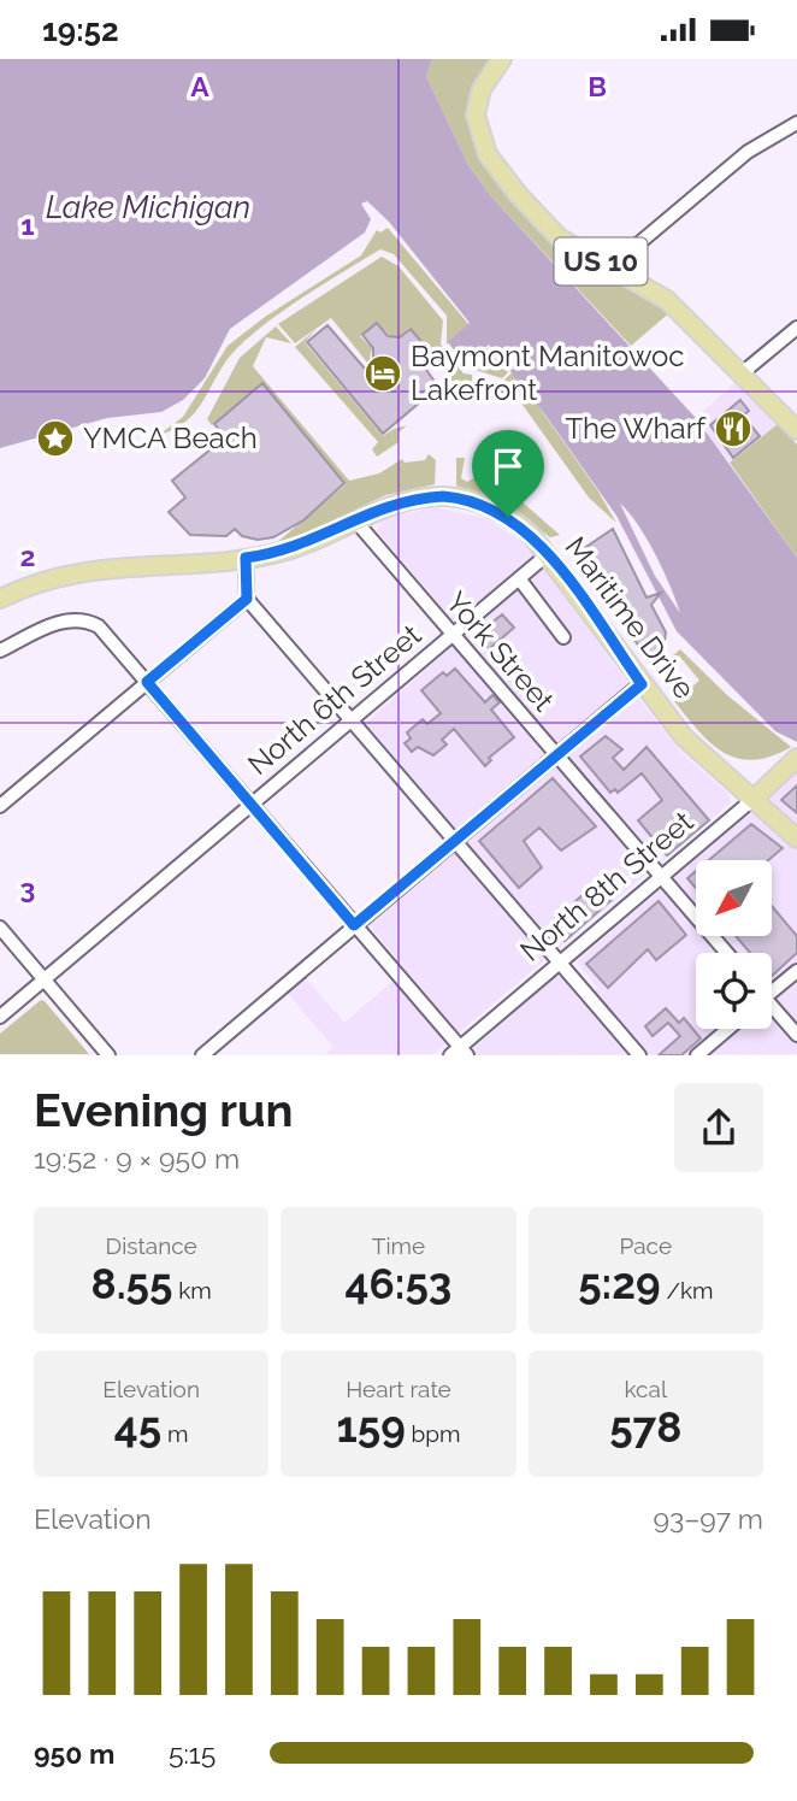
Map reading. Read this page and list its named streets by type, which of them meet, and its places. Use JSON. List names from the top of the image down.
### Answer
{
  "streets": {
    "main road": ["US 10", "Maritime Drive", "North 8th Street"],
    "street": ["York Street", "North 6th Street"]
  },
  "crossings": [
    ["Maritime Drive", "York Street"],
    ["Maritime Drive", "North 6th Street"],
    ["Maritime Drive", "North 8th Street"],
    ["York Street", "North 6th Street"],
    ["York Street", "North 8th Street"]
  ],
  "water": ["Lake Michigan"],
  "places": {
    "hotel": ["Baymont Manitowoc Lakefront"],
    "restaurant": ["The Wharf"],
    "place": ["YMCA Beach"]
  },
  "north": "bottom left",
  "page": {
    "status": "19:52",
    "heading": ["Evening run", "19:52 · 9 × 950 m"],
    "stats": [
      ["Distance", "8.55 km"],
      ["Time", "46:53"],
      ["Pace", "5:29 /km"],
      ["Elevation", "45 m"],
      ["Heart rate", "159 bpm"],
      ["kcal", "578"]
    ],
    "chart": ["Elevation", "93–97 m"],
    "list": [
      {
        "name": "950 m",
        "note": "5:15"
      }
    ]
  },
  "grid": {
    "columns": ["A", "B"],
    "rows": ["1", "2", "3"]
  }
}
